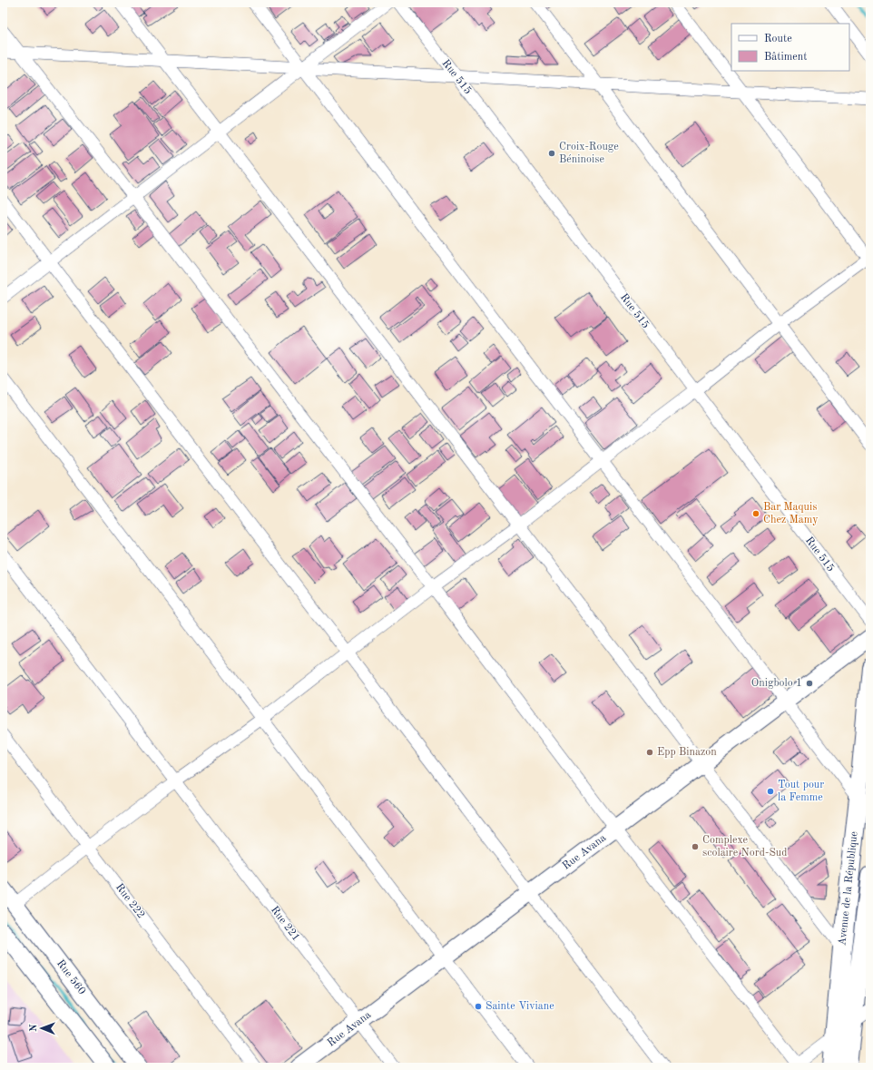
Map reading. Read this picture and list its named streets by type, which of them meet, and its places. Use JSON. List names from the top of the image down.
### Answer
{
  "streets": {
    "main road": ["Rue Avana", "Avenue de la République", "Rue 560"],
    "street": ["Rue 515", "Rue 222", "Rue 221"]
  },
  "crossings": [
    ["Rue Avana", "Rue 221"]
  ],
  "places": [
    "Croix-Rouge Béninoise",
    "Bar Maquis Chez Mamy",
    "Onigbolo 1",
    "Epp Binazon",
    "Tout pour la Femme",
    "Complexe scolaire Nord-Sud",
    "Sainte Viviane"
  ],
  "legend": ["Route", "Bâtiment"],
  "north": "left"
}
